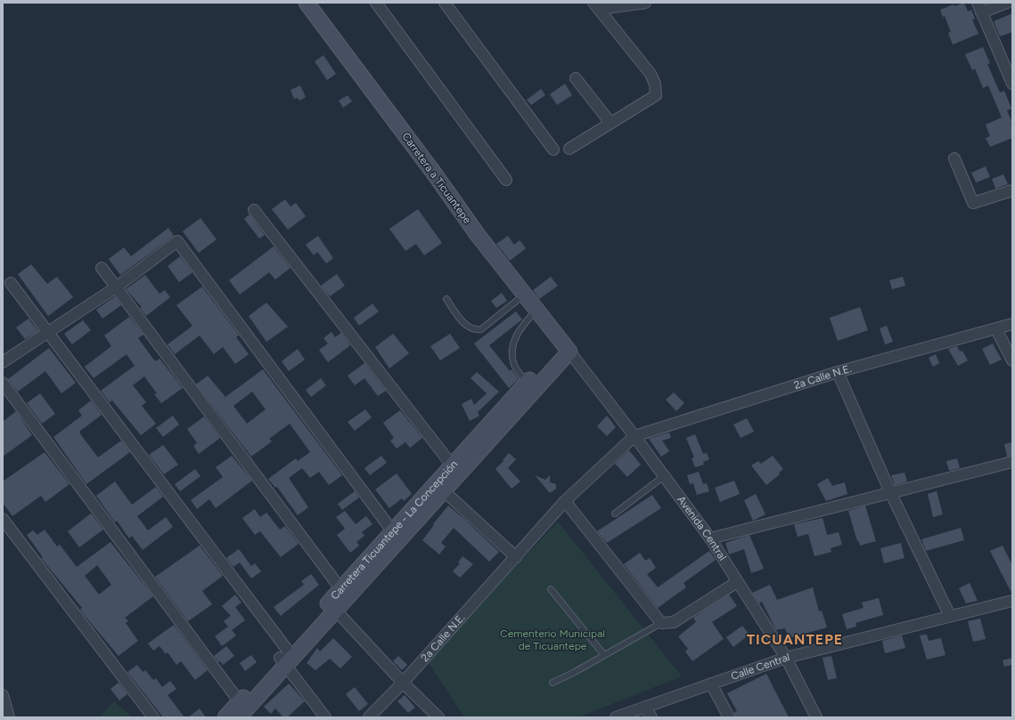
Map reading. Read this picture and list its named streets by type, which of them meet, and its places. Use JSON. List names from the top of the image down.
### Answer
{
  "streets": {
    "main road": ["Carretera a Ticuantepe", "Carretera Ticuantepe - La Concepción"],
    "street": ["2a Calle N.E.", "Avenida Central", "Calle Central"]
  },
  "crossings": [
    ["Carretera a Ticuantepe", "Avenida Central"],
    ["Carretera a Ticuantepe", "Carretera Ticuantepe - La Concepción"],
    ["2a Calle N.E.", "Avenida Central"],
    ["Avenida Central", "Carretera Ticuantepe - La Concepción"],
    ["Avenida Central", "Calle Central"]
  ],
  "districts": ["TICUANTEPE"],
  "parks": ["Cementerio Municipal de Ticuantepe"]
}
